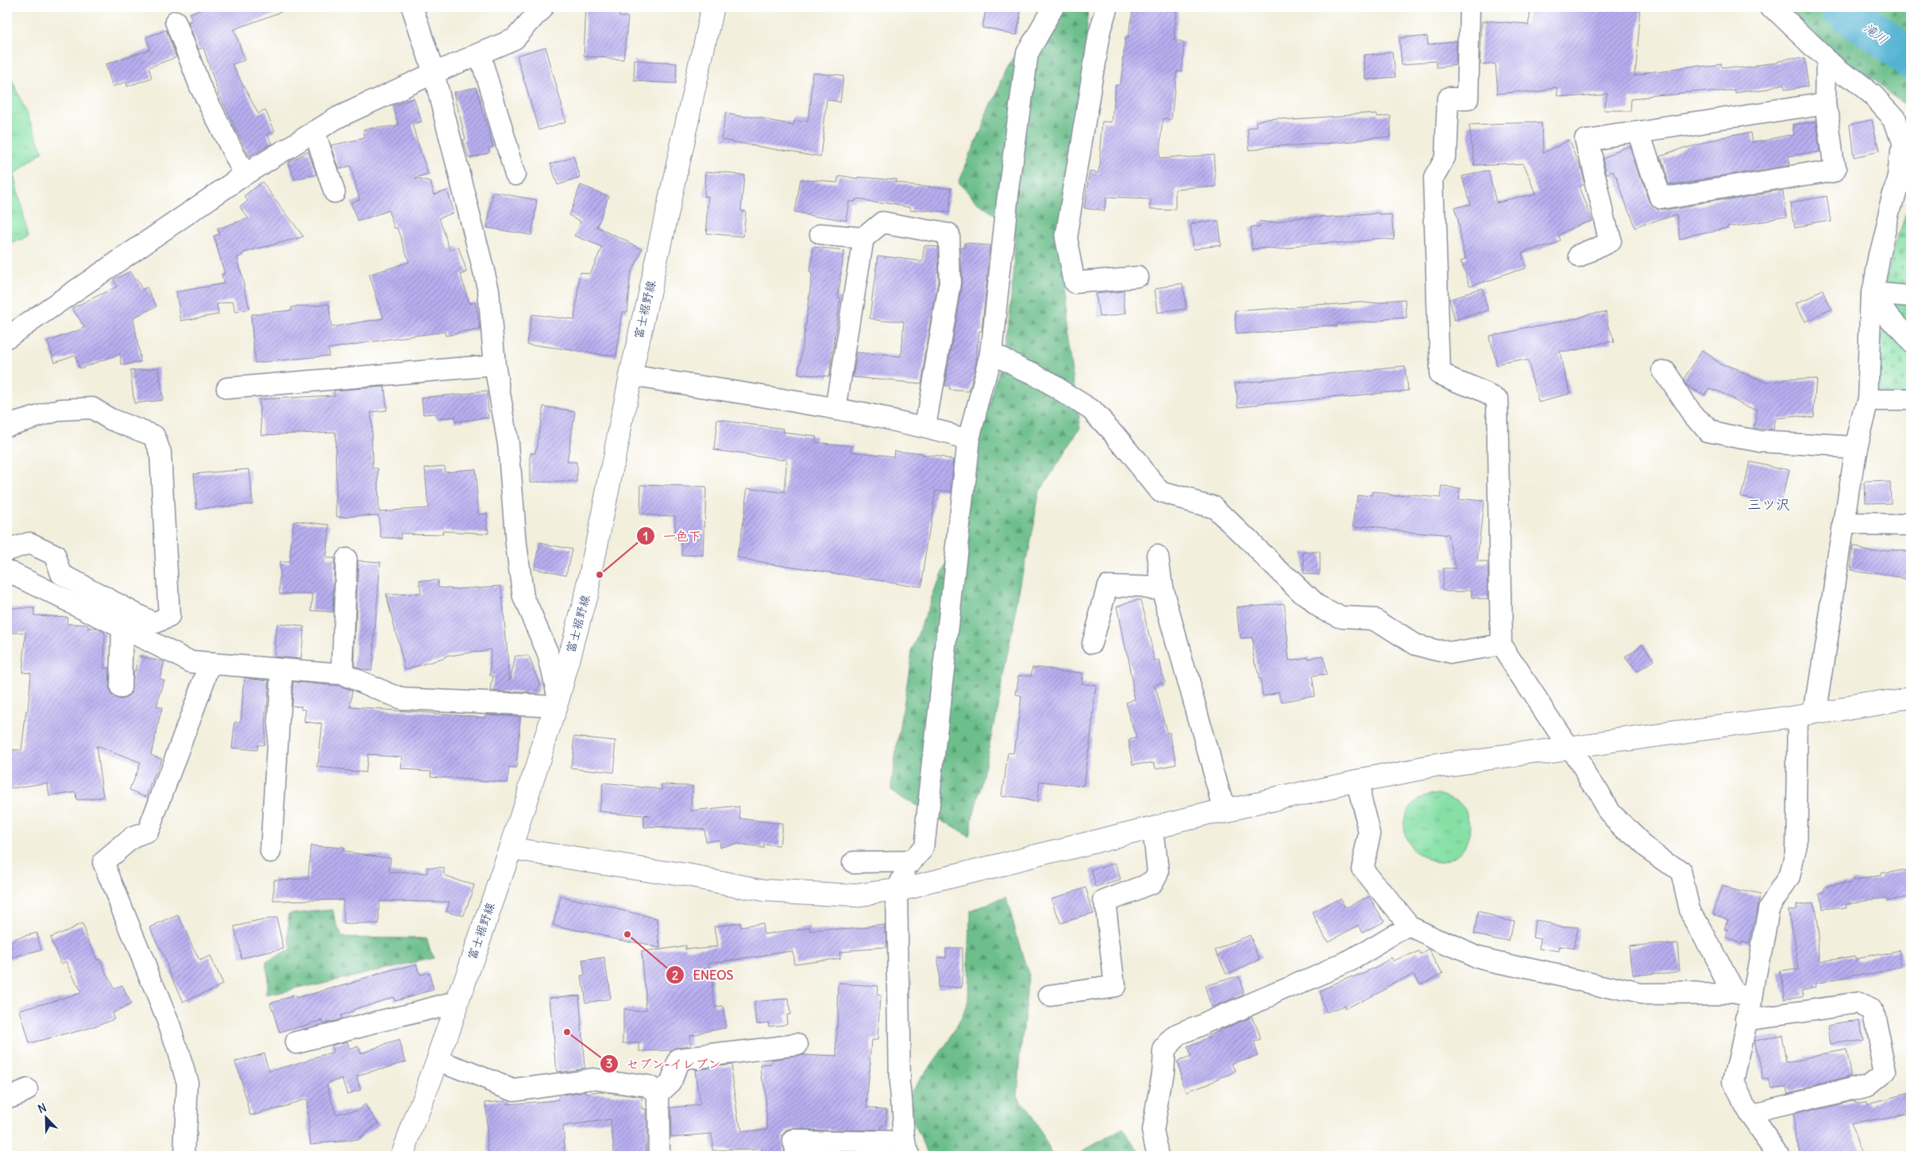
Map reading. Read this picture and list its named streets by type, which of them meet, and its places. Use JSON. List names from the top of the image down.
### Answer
{
  "streets": {
    "street": ["富士裾野線"]
  },
  "districts": ["三ツ沢"],
  "water": ["滝川"],
  "places": ["一色下", "ENEOS", "セブン-イレブン"],
  "north": "top left"
}
